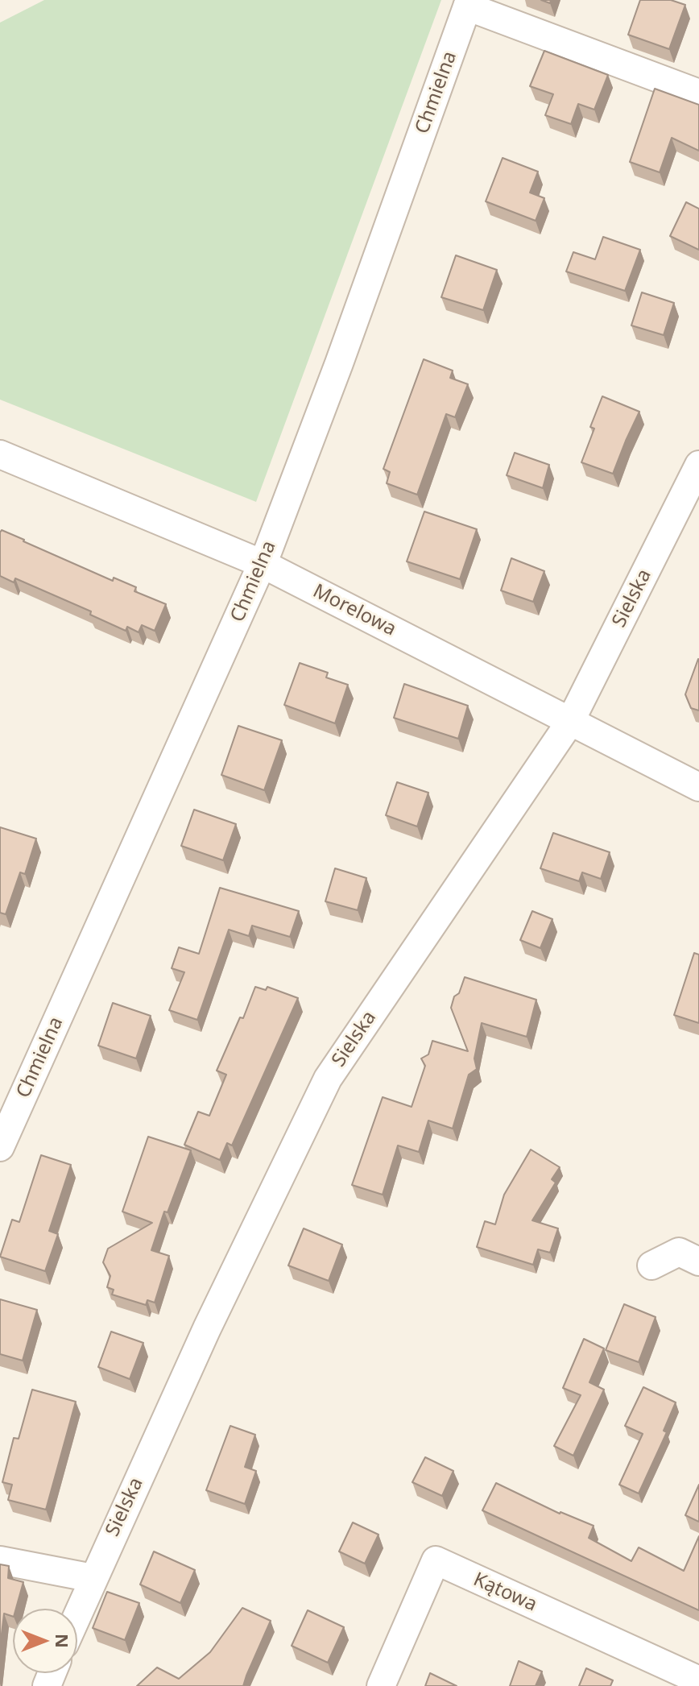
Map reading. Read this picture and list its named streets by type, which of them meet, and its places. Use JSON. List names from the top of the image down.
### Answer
{
  "streets": {
    "street": [
      "Chmielna",
      "Sielska",
      "Morelowa",
      "Kątowa"
    ]
  },
  "crossings": [
    ["Chmielna", "Morelowa"],
    ["Sielska", "Morelowa"]
  ],
  "north": "right"
}
